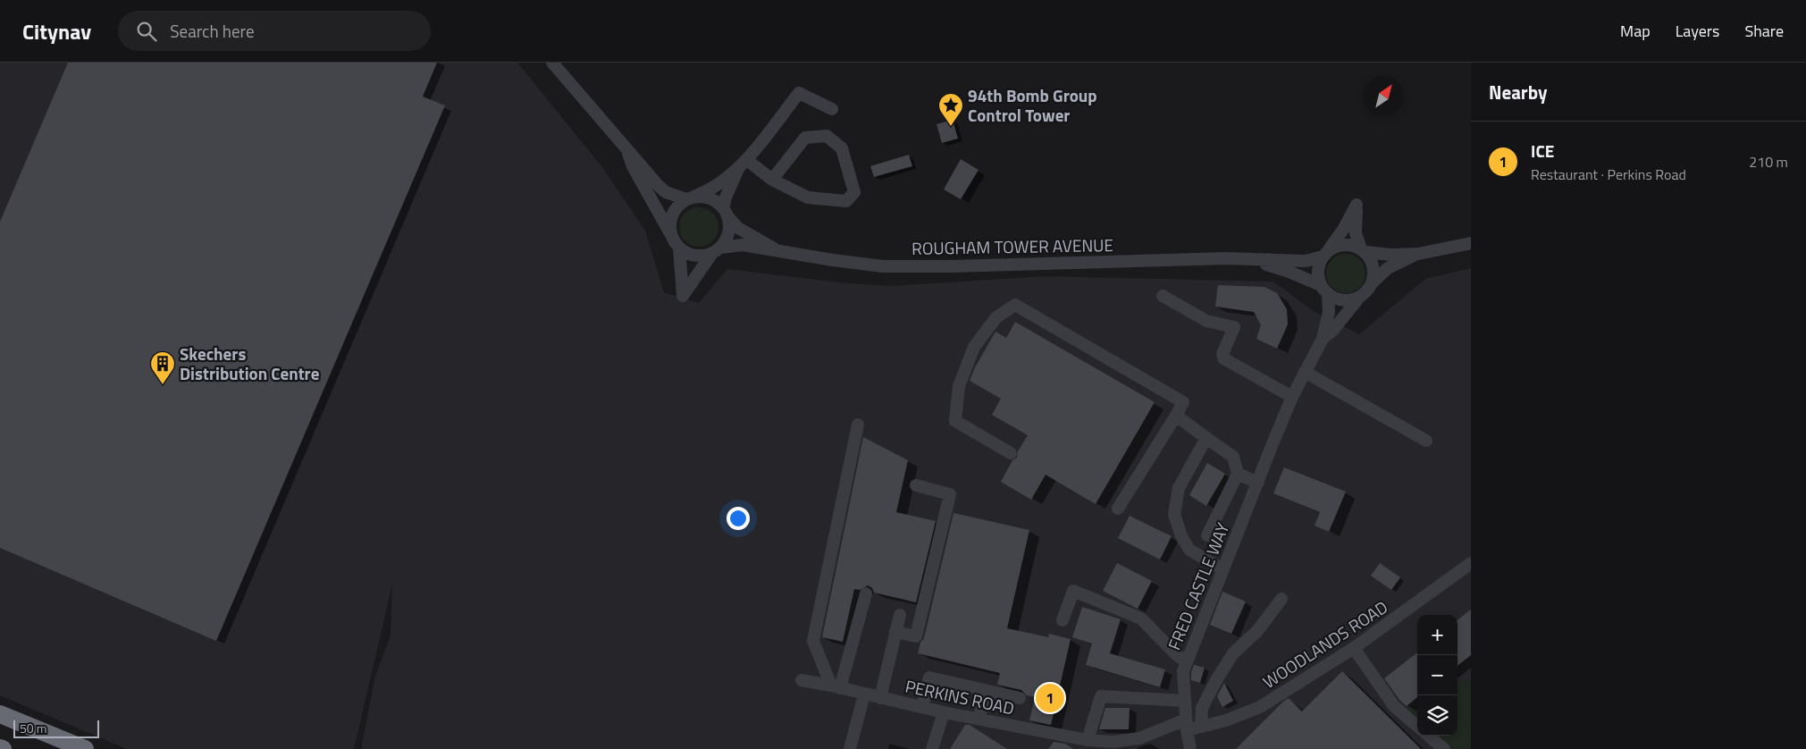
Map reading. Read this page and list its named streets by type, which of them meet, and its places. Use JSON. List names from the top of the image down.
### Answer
{
  "streets": {
    "street": [
      "ROUGHAM TOWER AVENUE",
      "FRED CASTLE WAY",
      "WOODLANDS ROAD",
      "PERKINS ROAD"
    ]
  },
  "crossings": [
    ["FRED CASTLE WAY", "WOODLANDS ROAD"],
    ["FRED CASTLE WAY", "PERKINS ROAD"],
    ["WOODLANDS ROAD", "PERKINS ROAD"]
  ],
  "places": {
    "place": ["94th Bomb Group Control Tower"],
    "building": ["Skechers Distribution Centre"]
  },
  "scale_bar": "50 m",
  "north": "top right",
  "page": {
    "header": "Citynav",
    "search": "Search here",
    "nav": ["Map", "Layers", "Share"],
    "heading": "Nearby",
    "list": [
      {
        "mark": "1",
        "name": "ICE",
        "note": "Restaurant · Perkins Road",
        "value": "210 m"
      }
    ],
    "map_buttons": ["+", "−"],
    "pins": "1",
    "scale": "50 m"
  }
}
